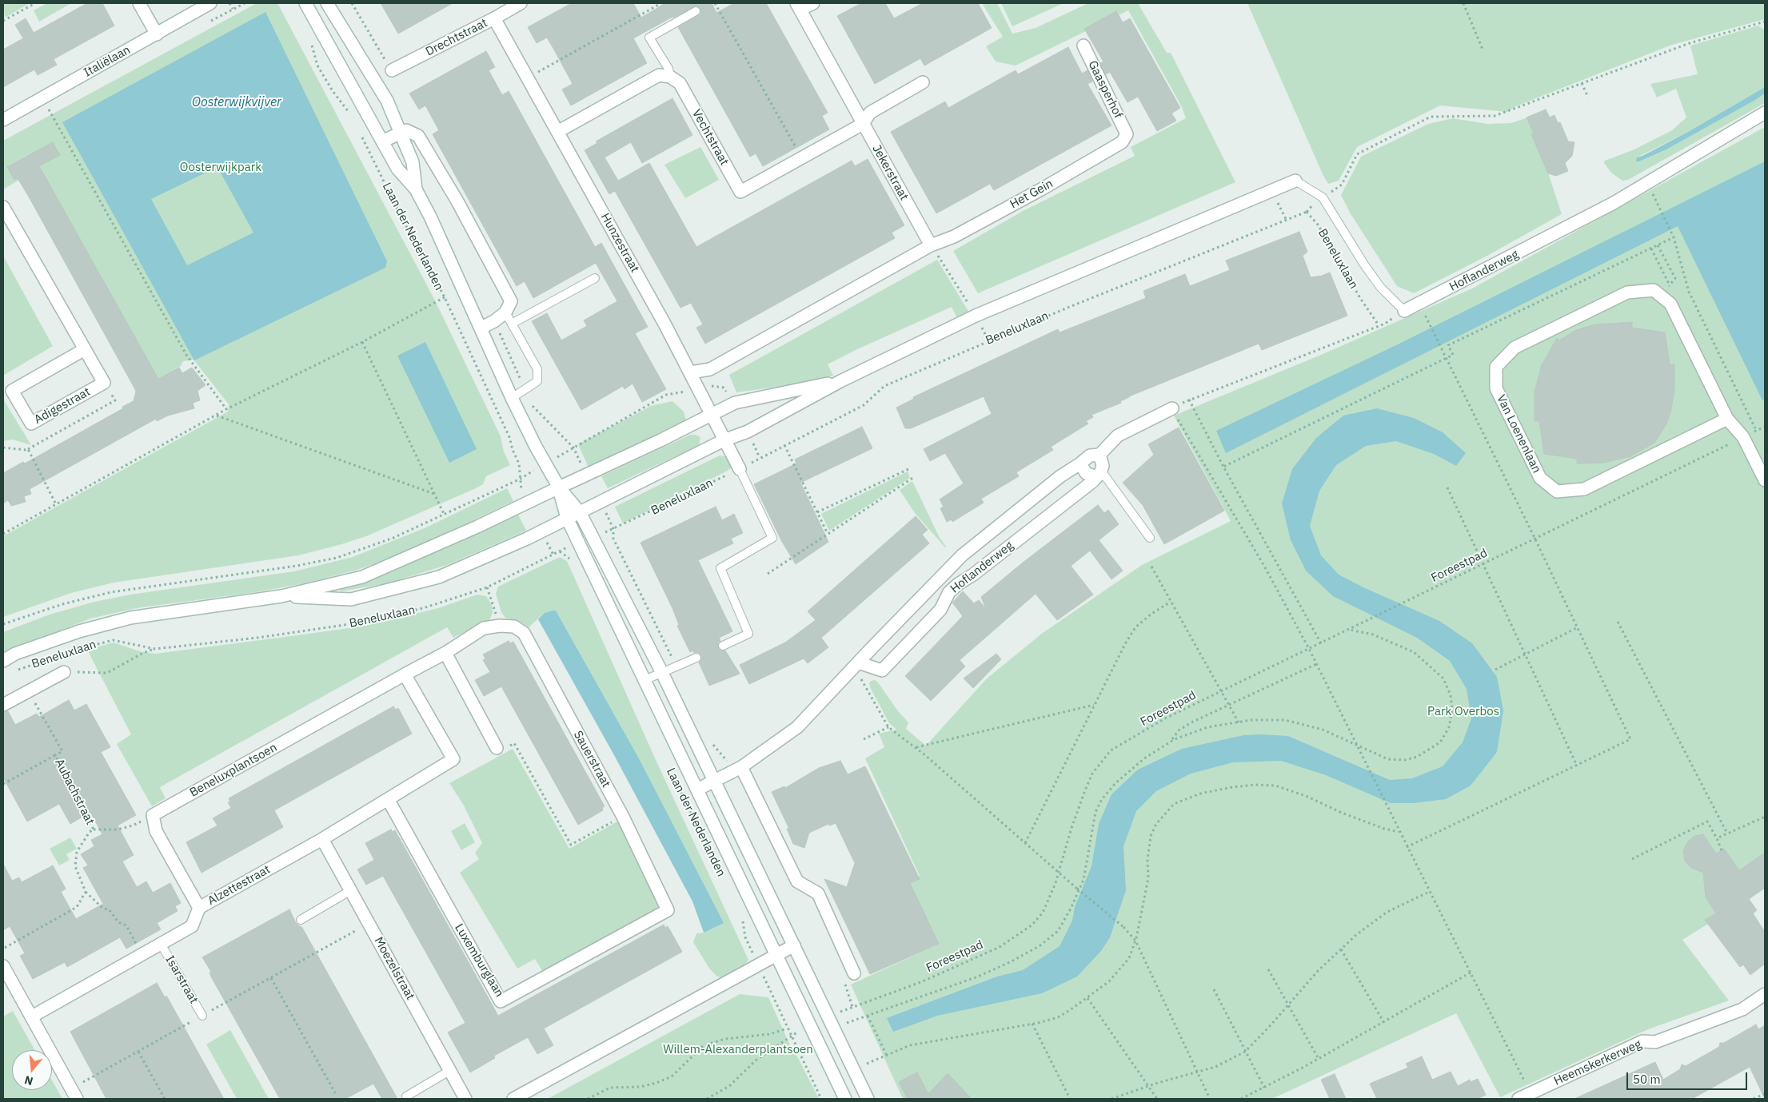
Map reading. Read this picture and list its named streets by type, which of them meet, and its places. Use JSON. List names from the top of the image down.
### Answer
{
  "streets": {
    "street": [
      "Drechtstraat",
      "Italiëlaan",
      "Gaasperhof",
      "Vechtstraat",
      "Jekerstraat",
      "Het Gein",
      "Laan der Nederlanden",
      "Hunzestraat",
      "Beneluxlaan",
      "Hoflanderweg",
      "Adigestraat",
      "Van Loenenlaan",
      "Sauerstraat",
      "Beneluxplantsoen",
      "Alzettestraat",
      "Luxemburglaan",
      "Moezelstraat",
      "Heemskerkerweg"
    ],
    "lane": ["Isarstraat"],
    "path": ["Foreestpad", "Aubachstraat"]
  },
  "crossings": [
    ["Drechtstraat", "Hunzestraat"],
    ["Gaasperhof", "Het Gein"],
    ["Vechtstraat", "Jekerstraat"],
    ["Jekerstraat", "Het Gein"],
    ["Laan der Nederlanden", "Beneluxlaan"],
    ["Laan der Nederlanden", "Hoflanderweg"],
    ["Laan der Nederlanden", "Foreestpad"],
    ["Hunzestraat", "Beneluxlaan"],
    ["Beneluxlaan", "Hoflanderweg"],
    ["Sauerstraat", "Beneluxplantsoen"],
    ["Sauerstraat", "Alzettestraat"],
    ["Sauerstraat", "Luxemburglaan"],
    ["Beneluxplantsoen", "Aubachstraat"],
    ["Beneluxplantsoen", "Alzettestraat"],
    ["Aubachstraat", "Alzettestraat"],
    ["Alzettestraat", "Luxemburglaan"],
    ["Alzettestraat", "Moezelstraat"],
    ["Alzettestraat", "Isarstraat"]
  ],
  "water": ["Oosterwijkvijver"],
  "parks": ["Oosterwijkpark", "Park Overbos", "Willem-Alexanderplantsoen"],
  "scale_bar": "50 m",
  "north": "bottom"
}
